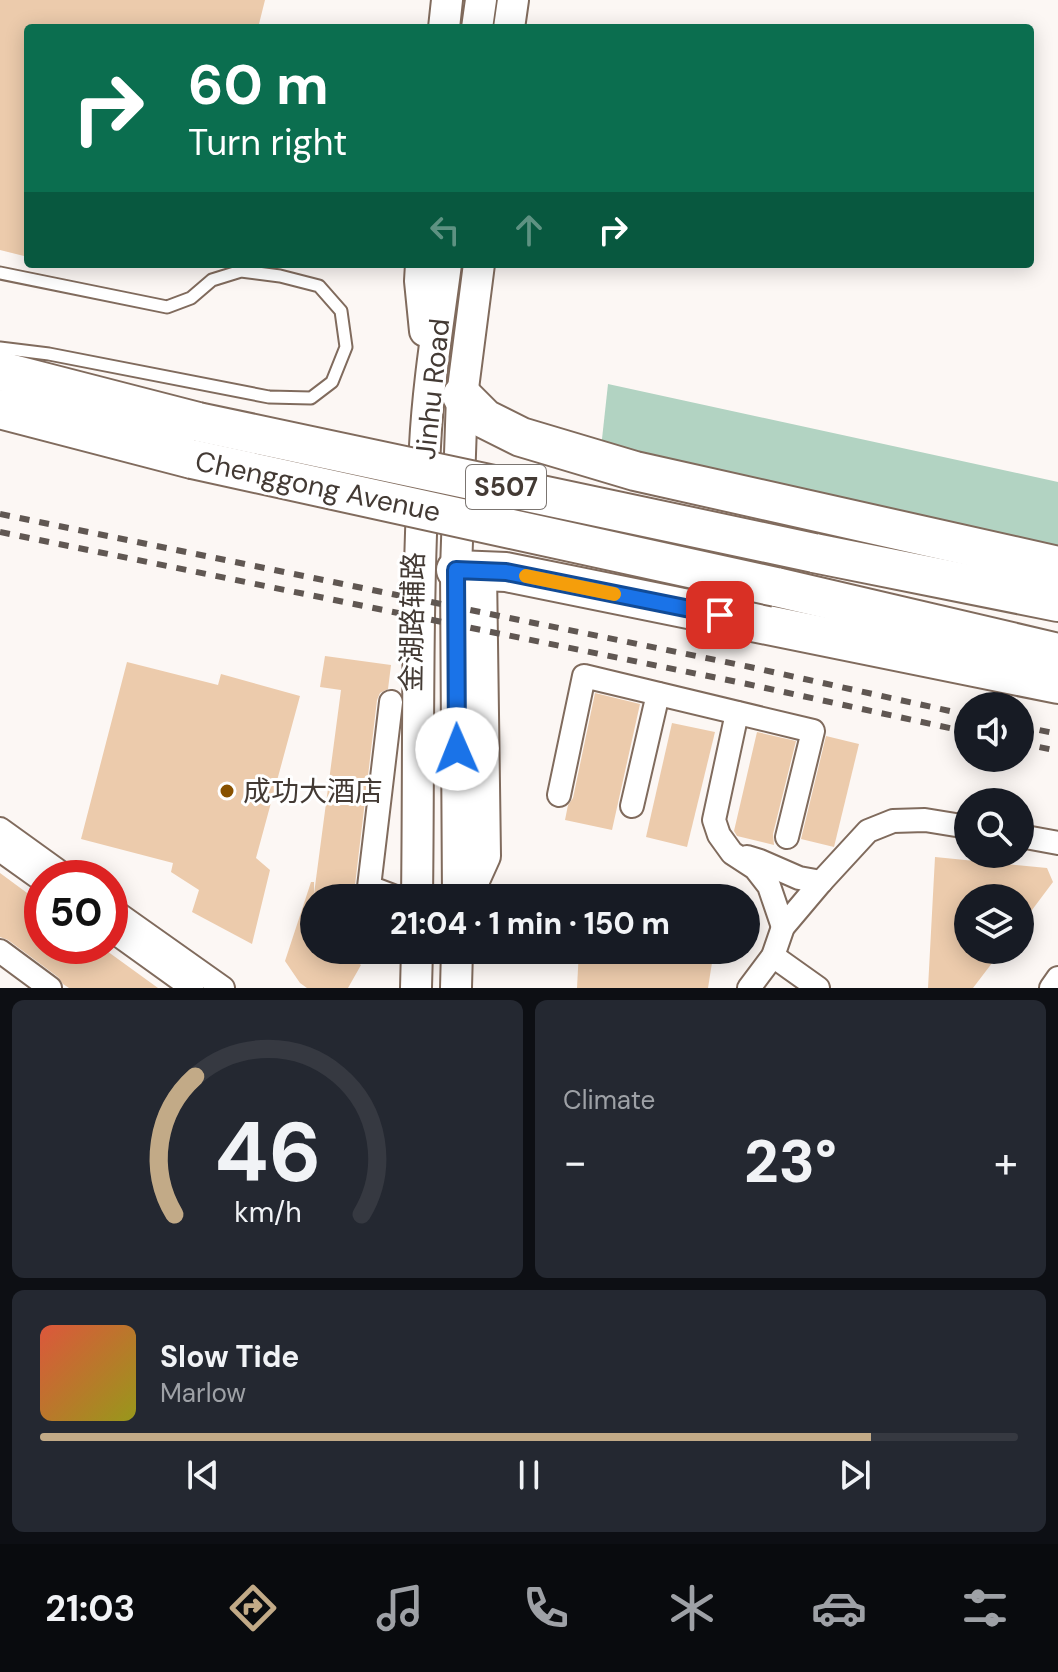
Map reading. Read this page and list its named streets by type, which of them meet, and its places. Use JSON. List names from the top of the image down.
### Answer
{
  "streets": {
    "highway": ["Chenggong Avenue", "S507"],
    "main road": ["Jinhu Road"]
  },
  "places": ["成功大酒店"],
  "page": {
    "turn": ["60 m", "Turn right"],
    "limit": "50",
    "trip": "21:04 · 1 min · 150 m",
    "tile": "Climate",
    "heat": ["−", "23°", "+"],
    "song": ["Slow Tide", "Marlow"],
    "tabs": "21:03",
    "gauge": ["46", "km/h"]
  }
}
